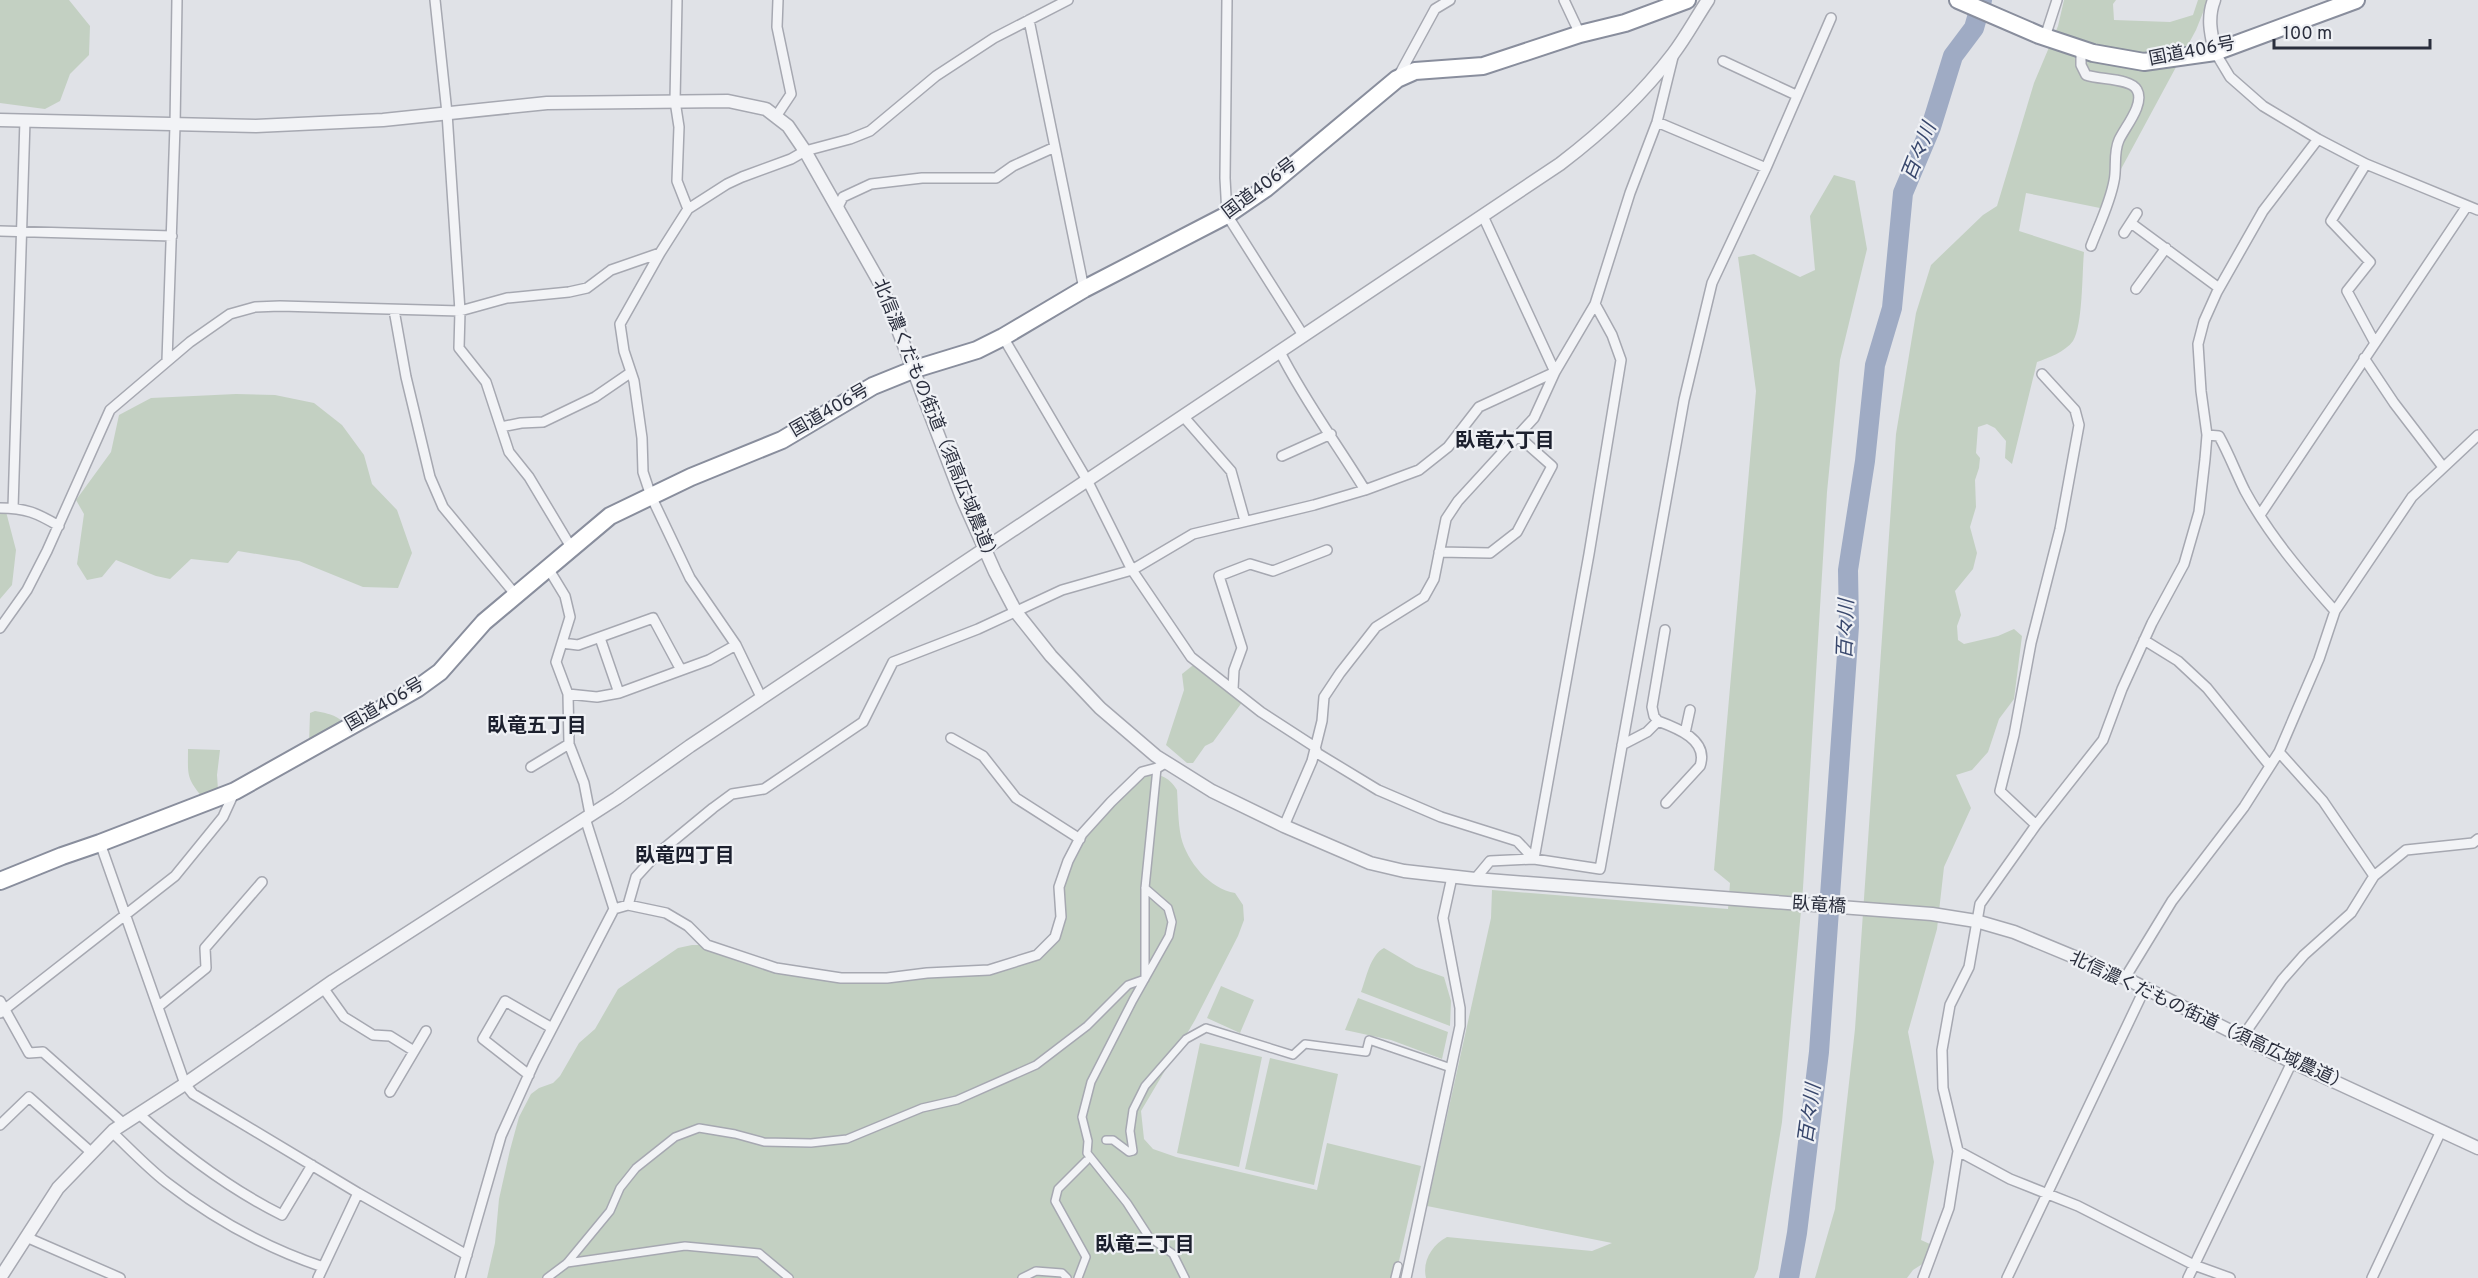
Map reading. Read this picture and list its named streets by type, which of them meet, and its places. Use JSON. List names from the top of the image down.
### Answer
{
  "streets": {
    "highway": ["国道406号"],
    "street": ["北信濃くだもの街道（須高広域農道）", "臥竜橋"]
  },
  "crossings": [
    ["国道406号", "北信濃くだもの街道（須高広域農道）"],
    ["北信濃くだもの街道（須高広域農道）", "臥竜橋"]
  ],
  "districts": [
    "臥竜六丁目",
    "臥竜五丁目",
    "臥竜四丁目",
    "臥竜三丁目"
  ],
  "water": ["百々川"],
  "scale_bar": "100 m"
}
